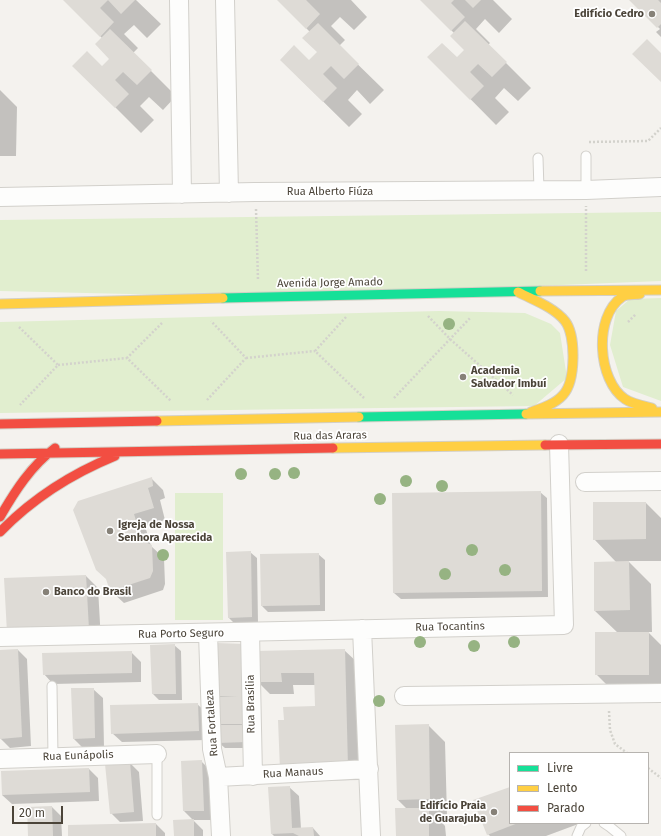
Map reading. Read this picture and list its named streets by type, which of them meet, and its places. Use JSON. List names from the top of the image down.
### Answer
{
  "streets": {
    "main road": ["Avenida Jorge Amado", "Rua das Araras"],
    "street": [
      "Rua Alberto Fiúza",
      "Rua Tocantins",
      "Rua Porto Seguro",
      "Rua Brasília",
      "Rua Fortaleza",
      "Rua Eunápolis",
      "Rua Manaus"
    ]
  },
  "crossings": [
    ["Rua das Araras", "Rua Tocantins"],
    ["Rua Tocantins", "Rua Porto Seguro"],
    ["Rua Porto Seguro", "Rua Brasília"],
    ["Rua Porto Seguro", "Rua Fortaleza"],
    ["Rua Brasília", "Rua Manaus"],
    ["Rua Fortaleza", "Rua Manaus"]
  ],
  "places": [
    "Edifício Cedro",
    "Academia Salvador Imbuí",
    "Igreja de Nossa Senhora Aparecida",
    "Banco do Brasil",
    "Edifício Praia de Guarajuba"
  ],
  "legend": ["Livre", "Lento", "Parado"],
  "scale_bar": "20 m"
}
